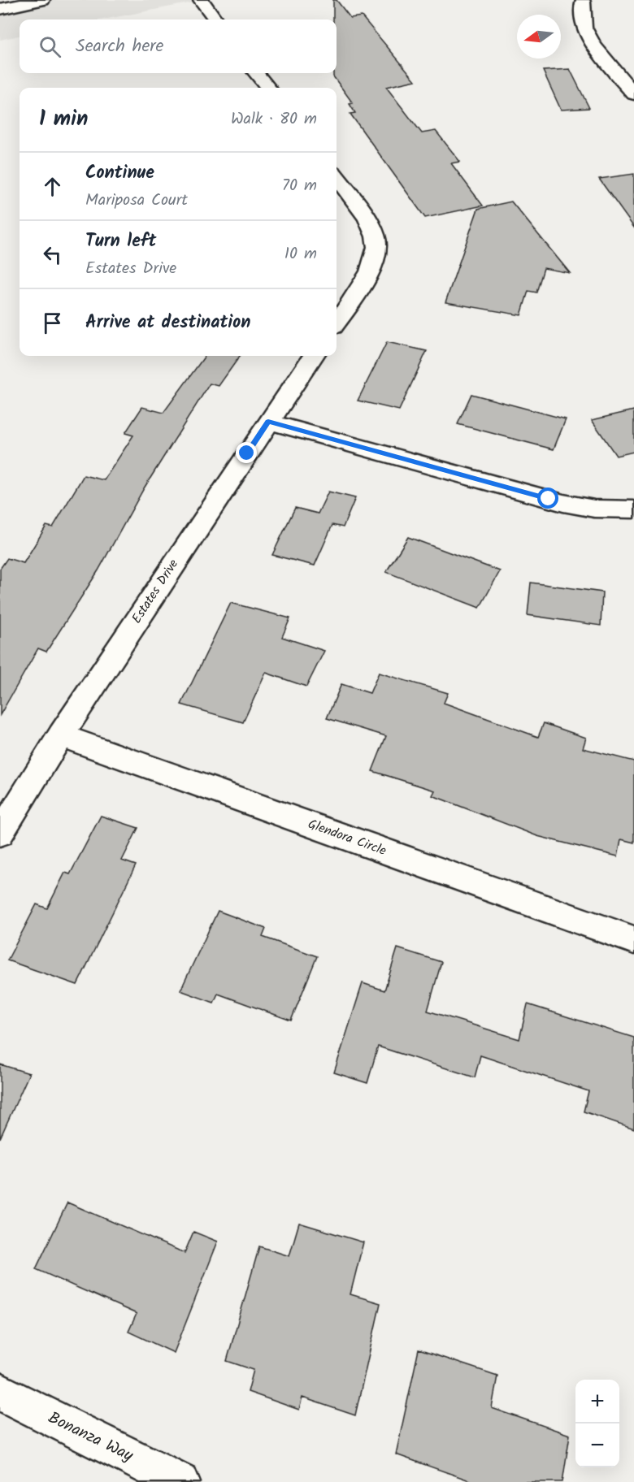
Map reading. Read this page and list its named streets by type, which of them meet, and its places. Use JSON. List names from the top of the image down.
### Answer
{
  "streets": {
    "street": ["Estates Drive", "Glendora Circle", "Bonanza Way"]
  },
  "crossings": [
    ["Estates Drive", "Glendora Circle"]
  ],
  "north": "left",
  "page": {
    "search": "Search here",
    "heading": ["1 min", "Walk · 80 m"],
    "list": [
      ["Continue", "Mariposa Court", "70 m"],
      ["Turn left", "Estates Drive", "10 m"],
      "Arrive at destination"
    ],
    "map_buttons": ["+", "−"]
  }
}
